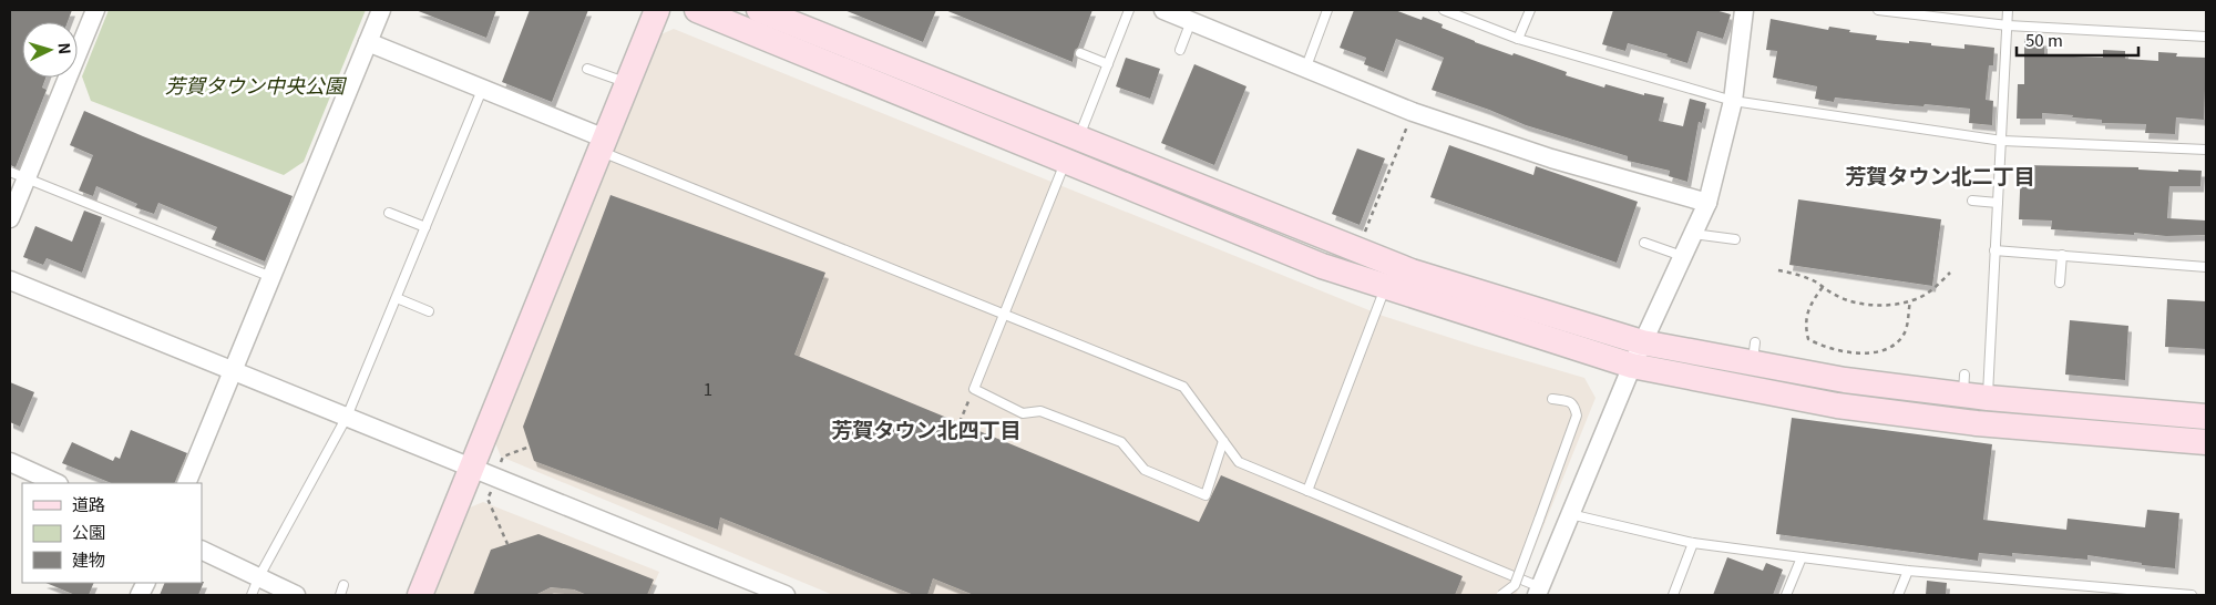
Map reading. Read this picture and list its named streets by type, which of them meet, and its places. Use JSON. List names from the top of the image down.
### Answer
{
  "districts": ["芳賀タウン北二丁目", "芳賀タウン北四丁目"],
  "parks": ["芳賀タウン中央公園"],
  "house_numbers": ["1"],
  "legend": ["道路", "公園", "建物"],
  "scale_bar": "50 m",
  "north": "right"
}
